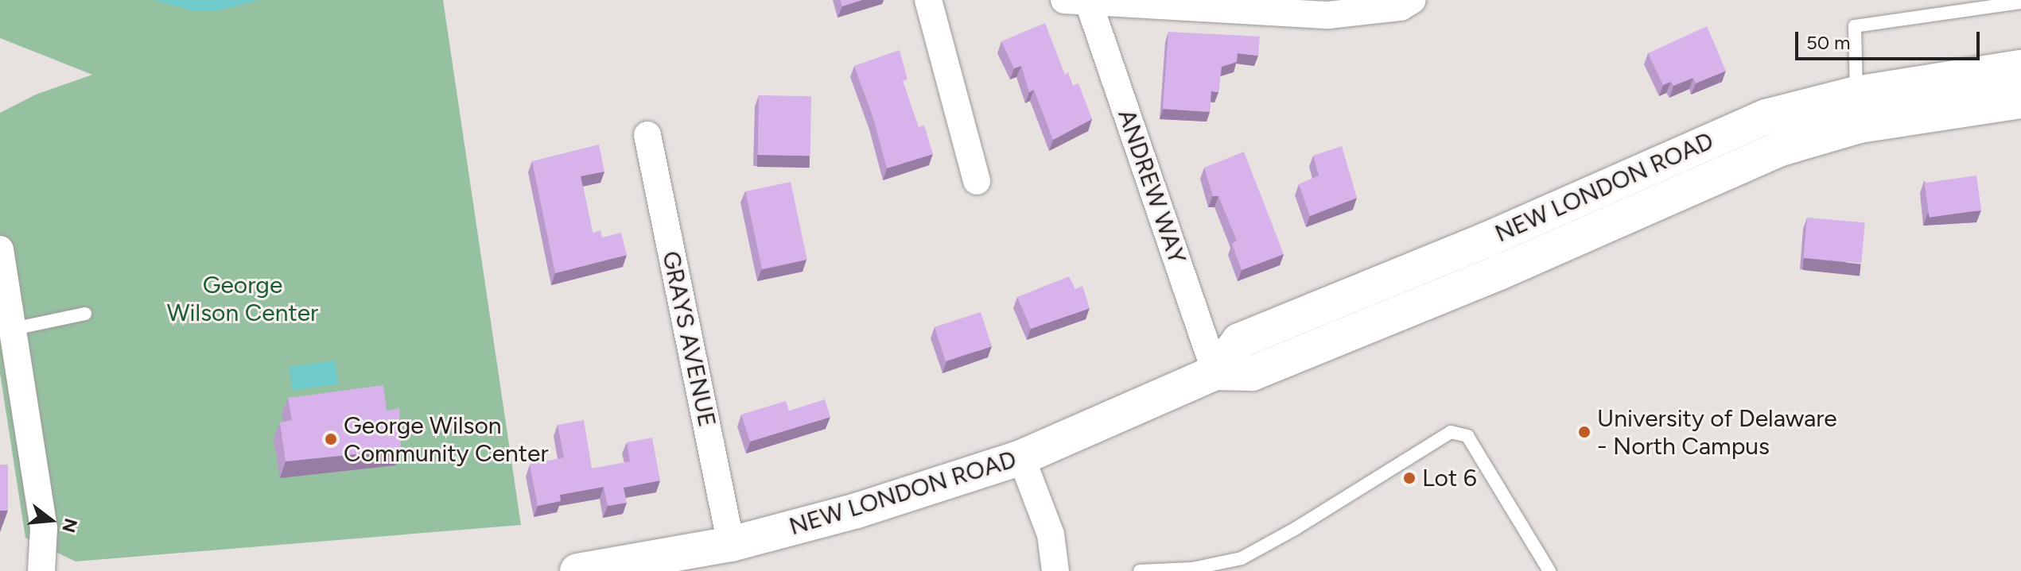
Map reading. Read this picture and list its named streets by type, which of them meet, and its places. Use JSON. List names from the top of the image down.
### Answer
{
  "streets": {
    "main road": ["NEW LONDON ROAD"],
    "street": ["ANDREW WAY", "GRAYS AVENUE"]
  },
  "crossings": [
    ["ANDREW WAY", "NEW LONDON ROAD"],
    ["NEW LONDON ROAD", "GRAYS AVENUE"]
  ],
  "parks": ["George Wilson Center"],
  "places": ["University of Delaware - North Campus", "George Wilson Community Center", "Lot 6"],
  "scale_bar": "50 m",
  "north": "right"
}
